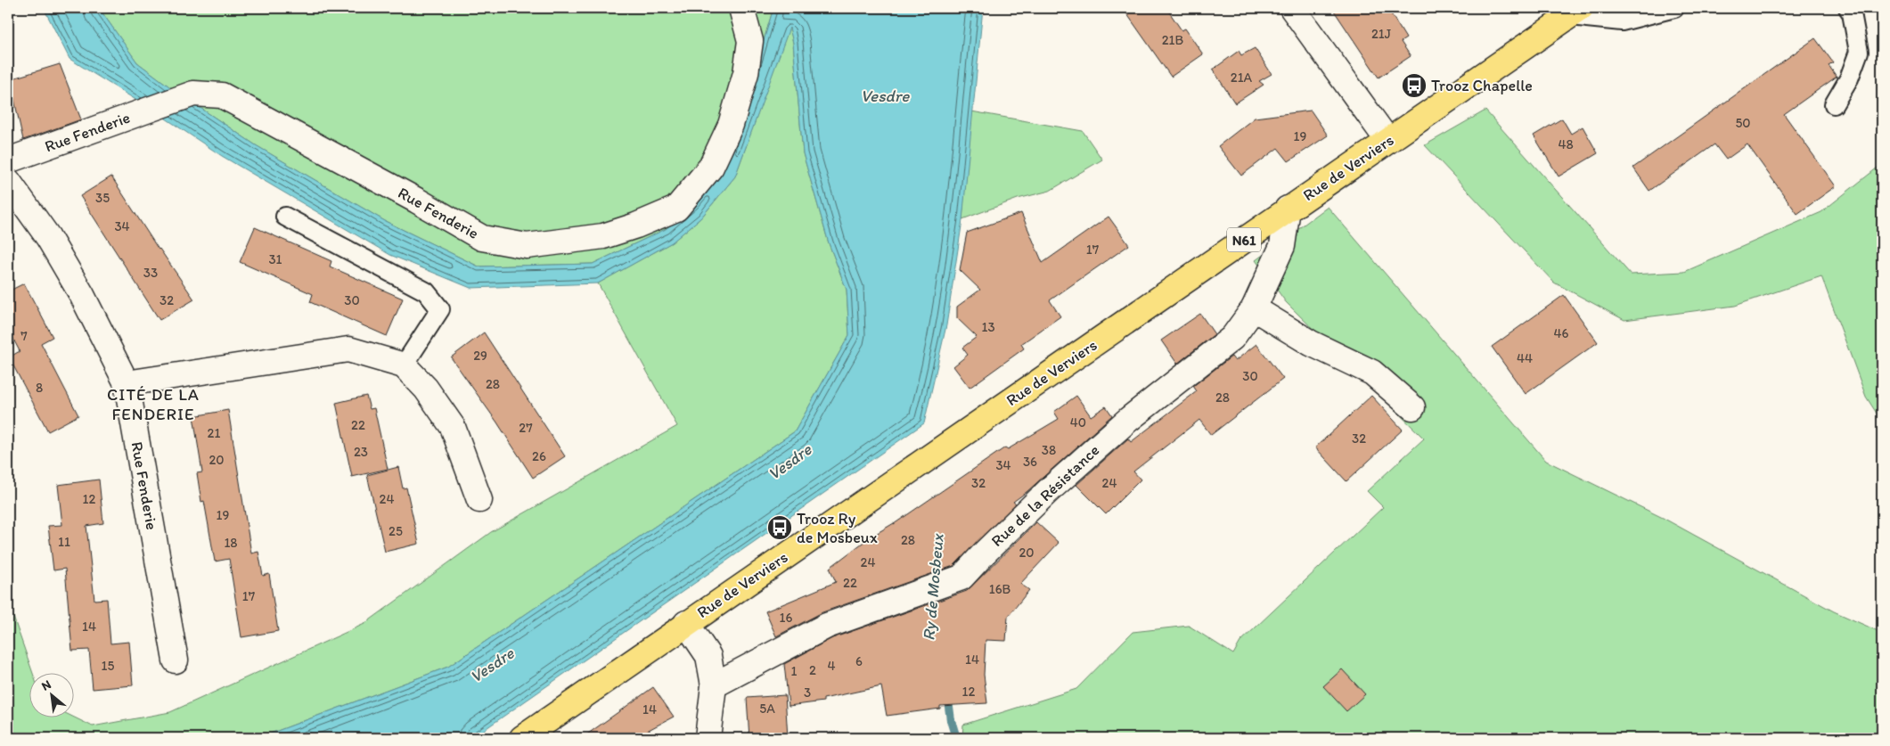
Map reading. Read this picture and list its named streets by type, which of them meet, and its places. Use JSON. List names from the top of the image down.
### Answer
{
  "streets": {
    "main road": ["Rue de Verviers", "N61"],
    "street": ["Rue Fenderie", "Rue de la Résistance"]
  },
  "crossings": [
    ["Rue de Verviers", "Rue de la Résistance"]
  ],
  "districts": ["CITÉ DE LA FENDERIE"],
  "water": ["Vesdre", "Ry de Mosbeux"],
  "places": {
    "bus stop": ["Trooz Chapelle", "Trooz Ry de Mosbeux"]
  },
  "house_numbers": [
    "21J",
    "21B",
    "21A",
    "50",
    "19",
    "48",
    "35",
    "34",
    "17",
    "31",
    "33",
    "32",
    "30",
    "13",
    "46",
    "7",
    "29",
    "44",
    "30",
    "28",
    "8",
    "28",
    "40",
    "22",
    "27",
    "21",
    "32",
    "38",
    "23",
    "26",
    "20",
    "36",
    "34",
    "32",
    "24",
    "12",
    "24",
    "19",
    "25",
    "28",
    "11",
    "18",
    "20",
    "24",
    "22",
    "16B",
    "17",
    "16",
    "14",
    "14",
    "6",
    "15",
    "4",
    "2",
    "1",
    "12",
    "3",
    "5A",
    "14"
  ],
  "north": "top left"
}
